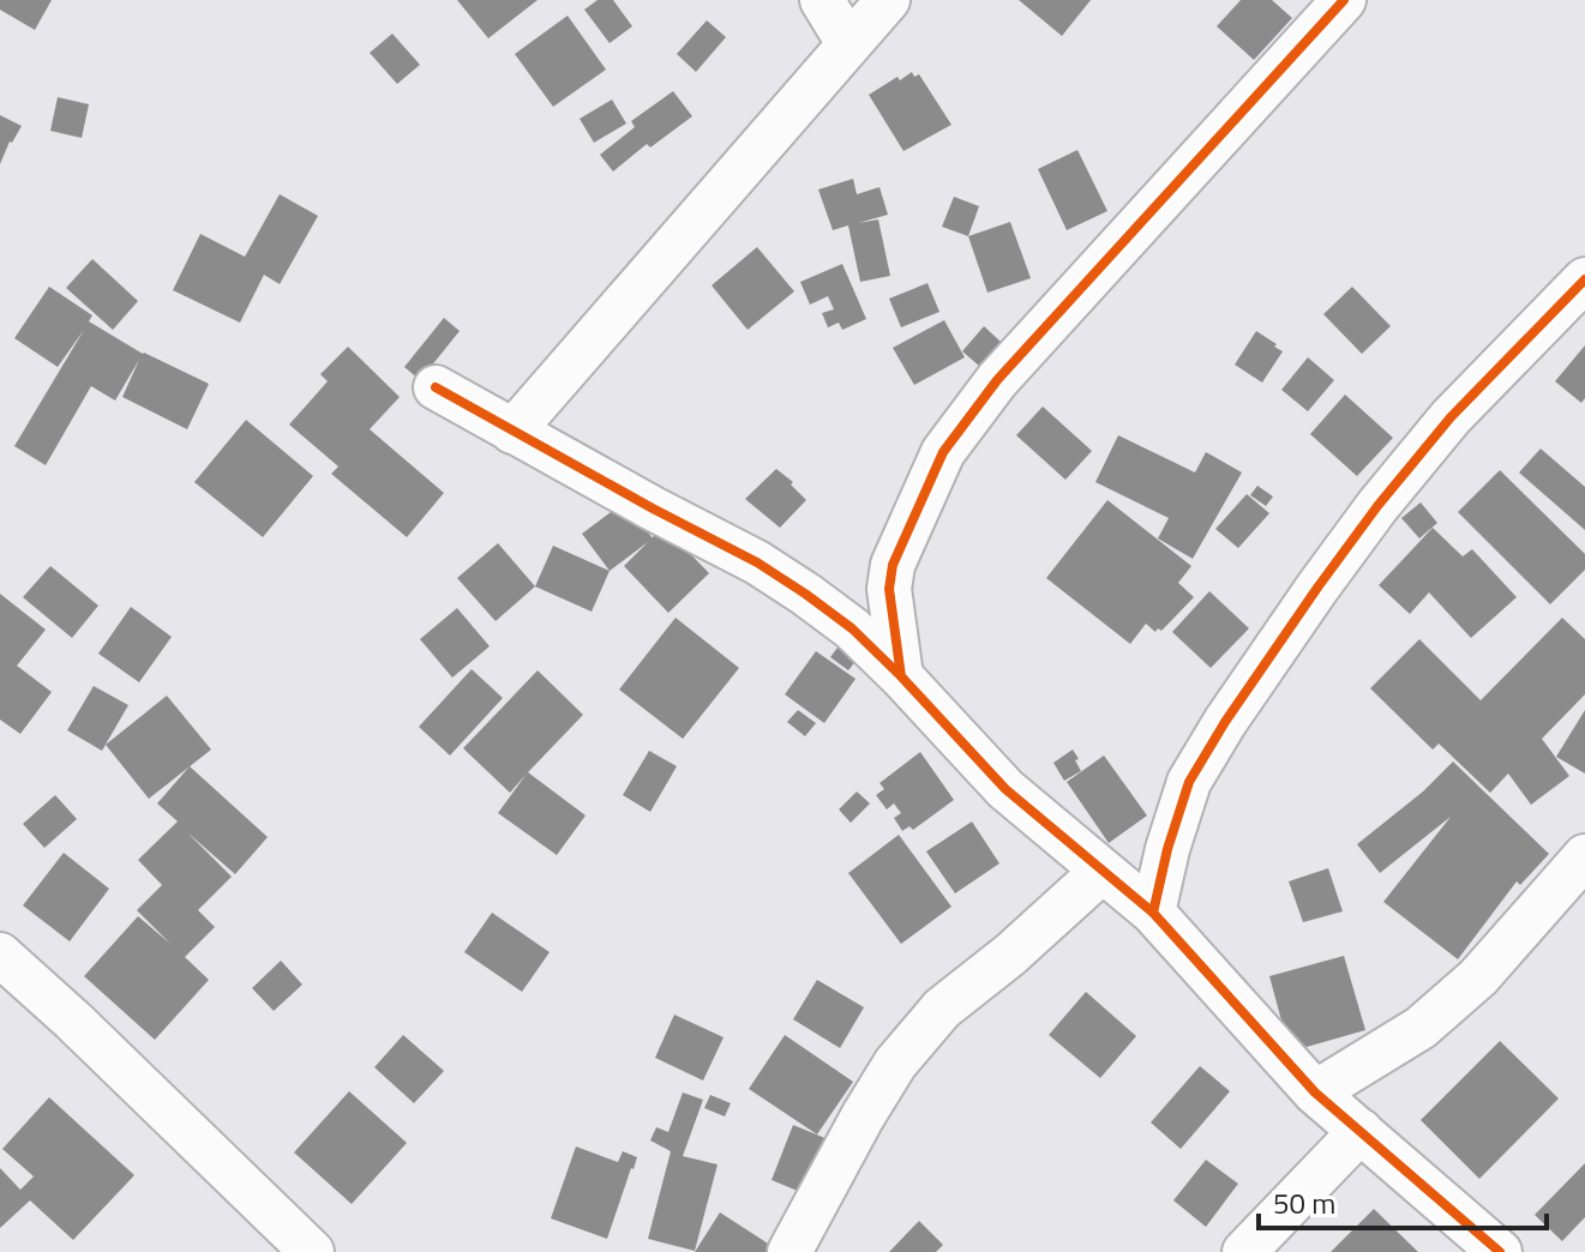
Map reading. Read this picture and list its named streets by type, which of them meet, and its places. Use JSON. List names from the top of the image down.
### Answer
{
  "scale_bar": "50 m"
}
